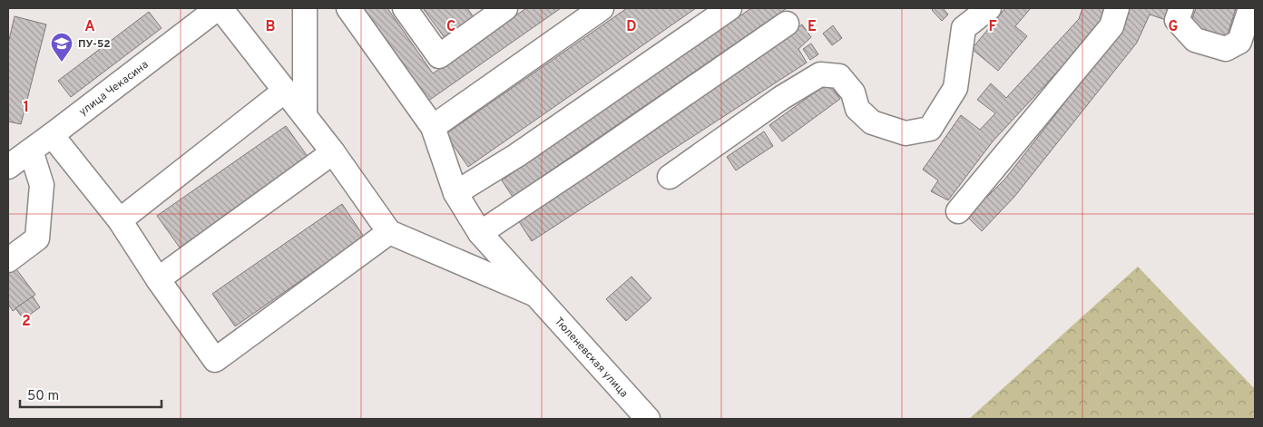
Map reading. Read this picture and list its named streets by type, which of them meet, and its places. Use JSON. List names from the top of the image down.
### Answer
{
  "streets": {
    "street": ["улица Чекасина", "Тюленевская улица"]
  },
  "places": {
    "school or university": ["ПУ-52"]
  },
  "scale_bar": "50 m",
  "grid": {
    "columns": [
      "A",
      "B",
      "C",
      "D",
      "E",
      "F",
      "G"
    ],
    "rows": ["1", "2"]
  }
}
